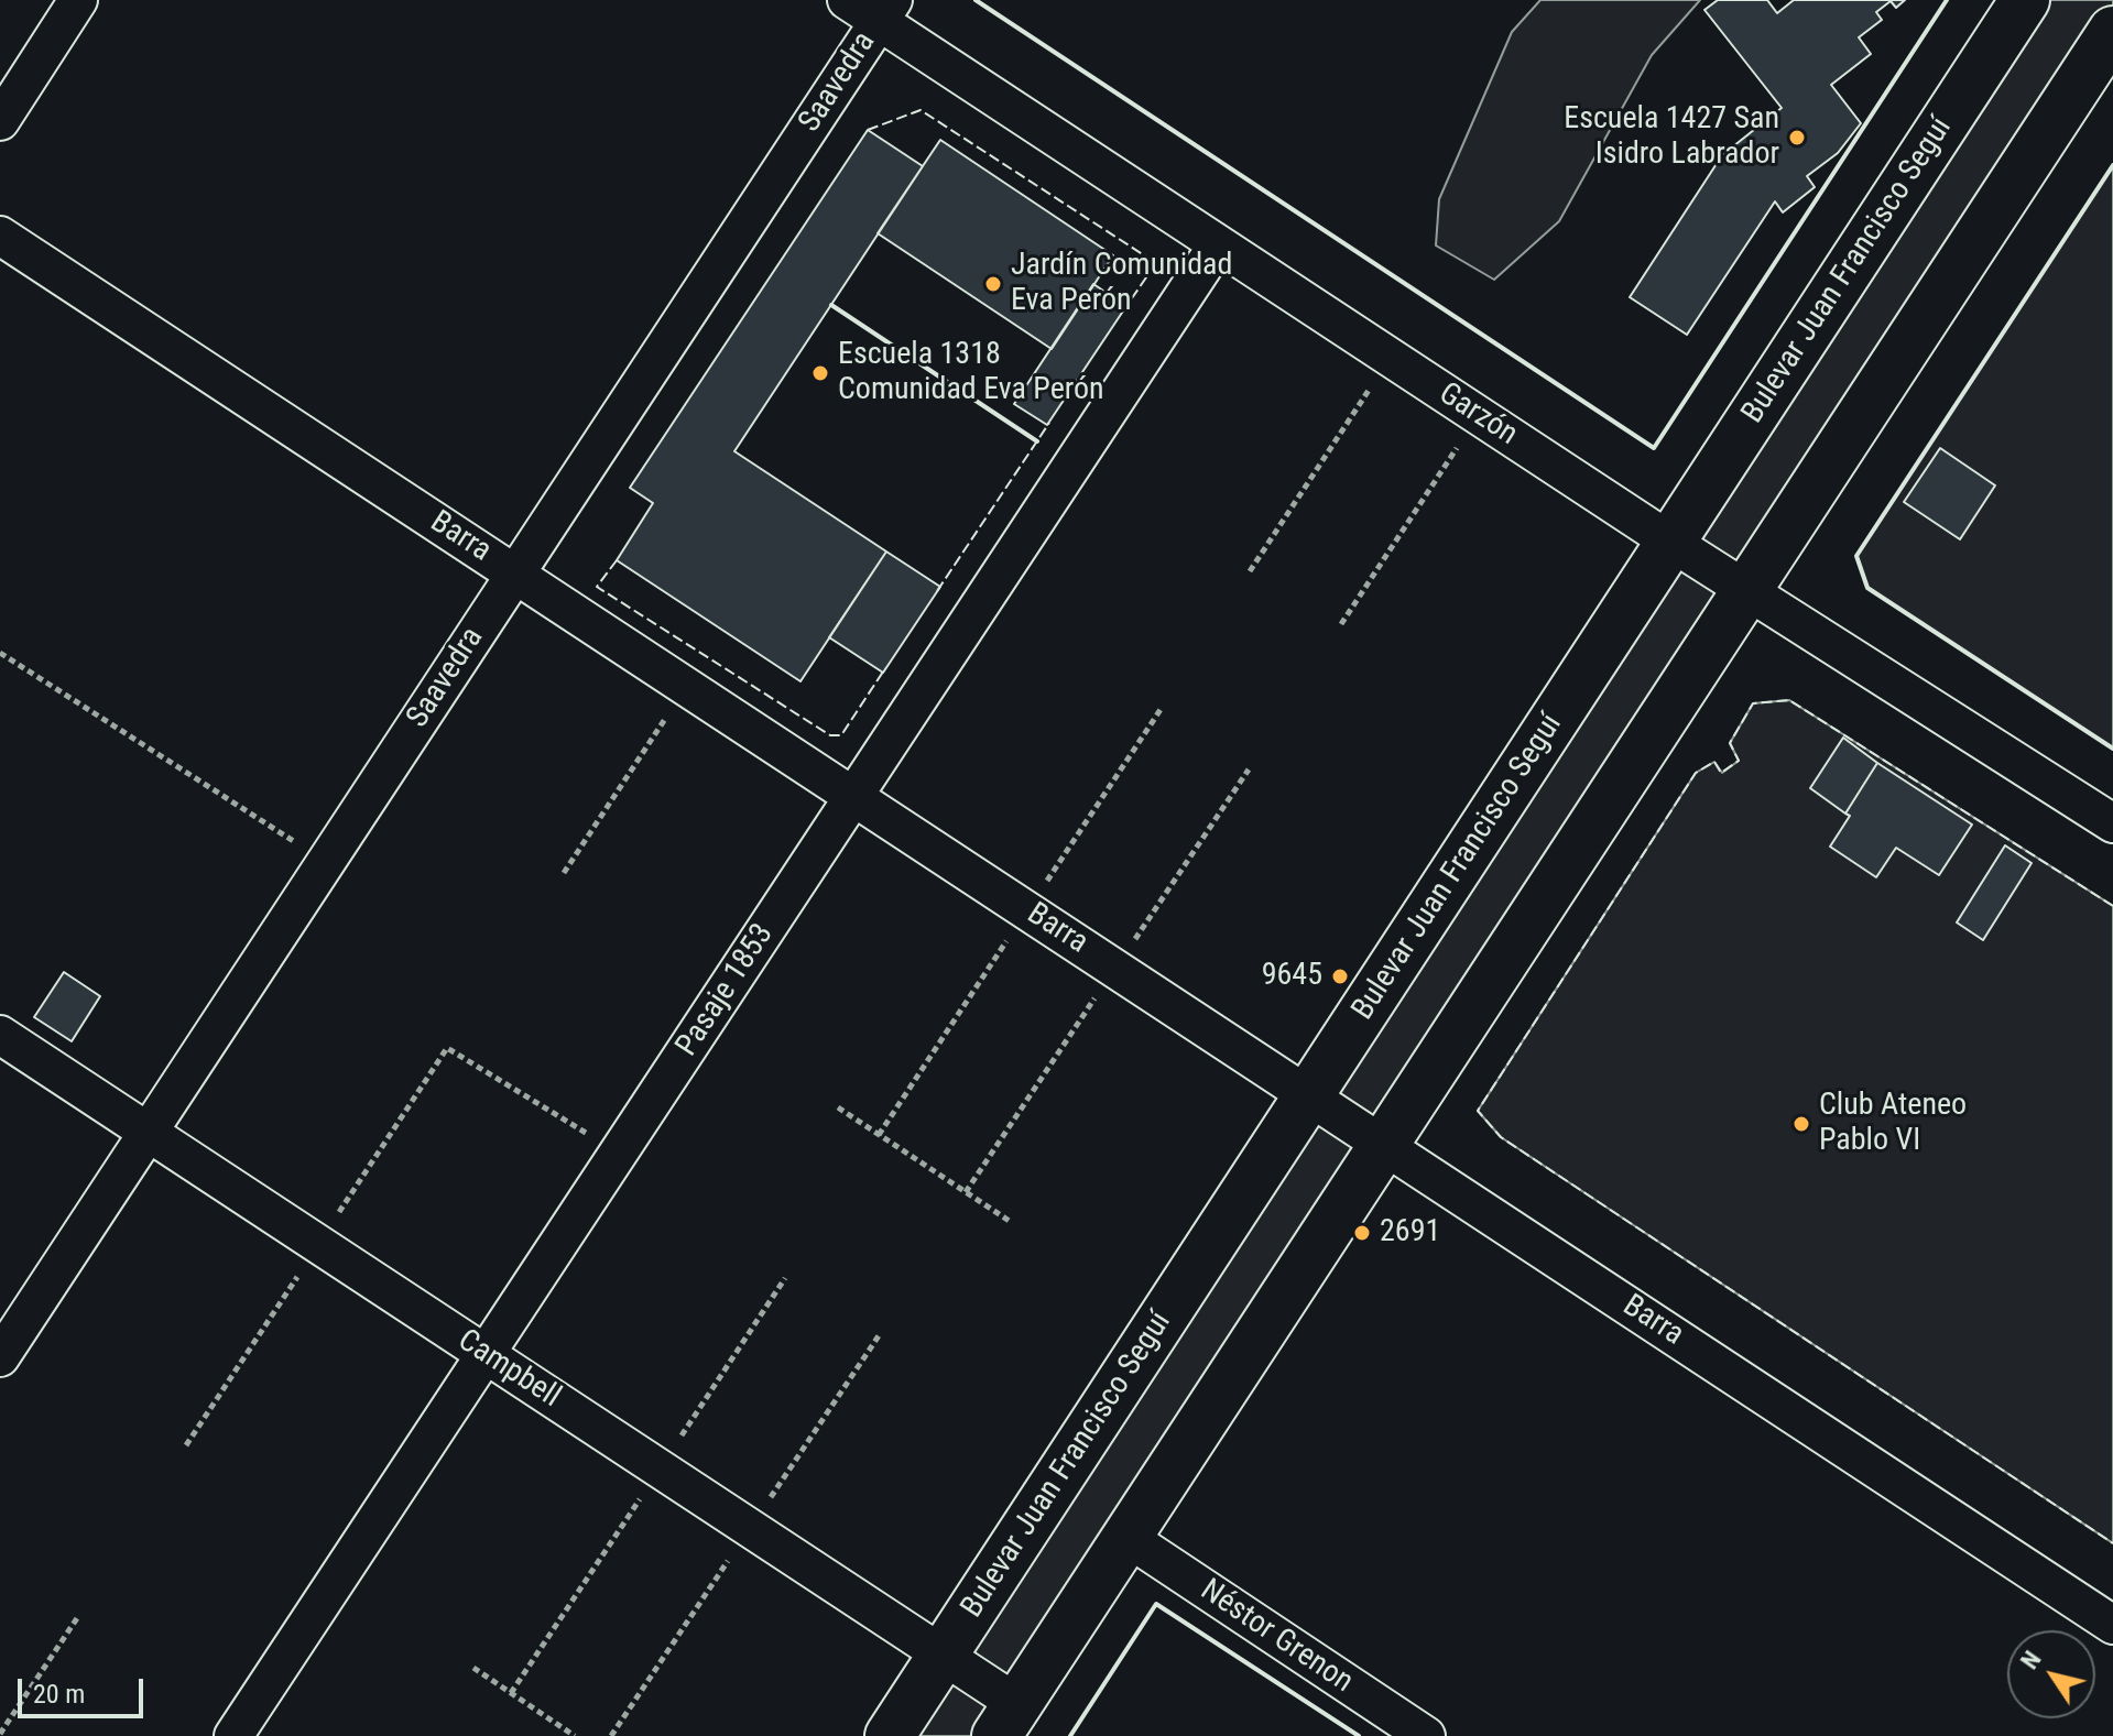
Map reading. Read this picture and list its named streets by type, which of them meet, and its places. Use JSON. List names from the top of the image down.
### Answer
{
  "streets": {
    "main road": ["Bulevar Juan Francisco Seguí"],
    "street": [
      "Saavedra",
      "Garzón",
      "Barra",
      "Pasaje 1853",
      "Campbell",
      "Néstor Grenon"
    ]
  },
  "crossings": [
    ["Saavedra", "Garzón"],
    ["Saavedra", "Barra"],
    ["Saavedra", "Campbell"],
    ["Bulevar Juan Francisco Seguí", "Garzón"],
    ["Bulevar Juan Francisco Seguí", "Barra"],
    ["Bulevar Juan Francisco Seguí", "Campbell"],
    ["Garzón", "Pasaje 1853"],
    ["Barra", "Pasaje 1853"],
    ["Pasaje 1853", "Campbell"]
  ],
  "places": [
    "Escuela 1427 San Isidro Labrador",
    "Jardín Comunidad Eva Perón",
    "Escuela 1318 Comunidad Eva Perón",
    "9645",
    "Club Ateneo Pablo VI",
    "2691"
  ],
  "scale_bar": "20 m",
  "north": "top left"
}
